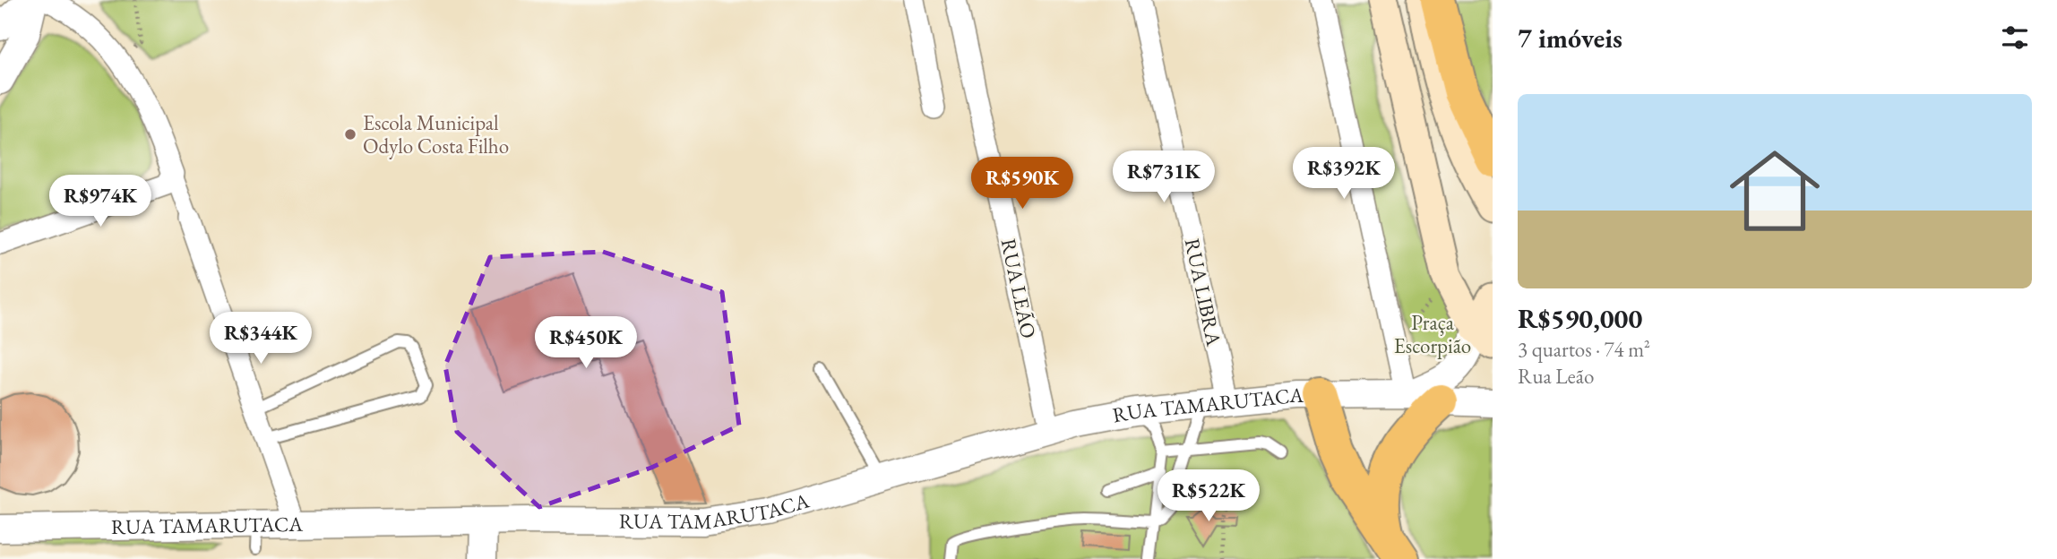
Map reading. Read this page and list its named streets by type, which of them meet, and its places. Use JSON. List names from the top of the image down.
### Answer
{
  "streets": {
    "street": ["RUA LEÃO", "RUA LIBRA", "RUA TAMARUTACA"]
  },
  "crossings": [
    ["RUA LEÃO", "RUA TAMARUTACA"],
    ["RUA LIBRA", "RUA TAMARUTACA"]
  ],
  "parks": ["Praça Escorpião"],
  "places": ["Escola Municipal Odylo Costa Filho"],
  "page": {
    "heading": "7 imóveis",
    "list": [
      {
        "name": "R$590,000",
        "note": "3 quartos · 74 m² · Rua Leão"
      }
    ],
    "price": [
      "R$392K",
      "R$731K",
      "R$590K",
      "R$974K",
      "R$344K",
      "R$450K",
      "R$522K"
    ]
  }
}
